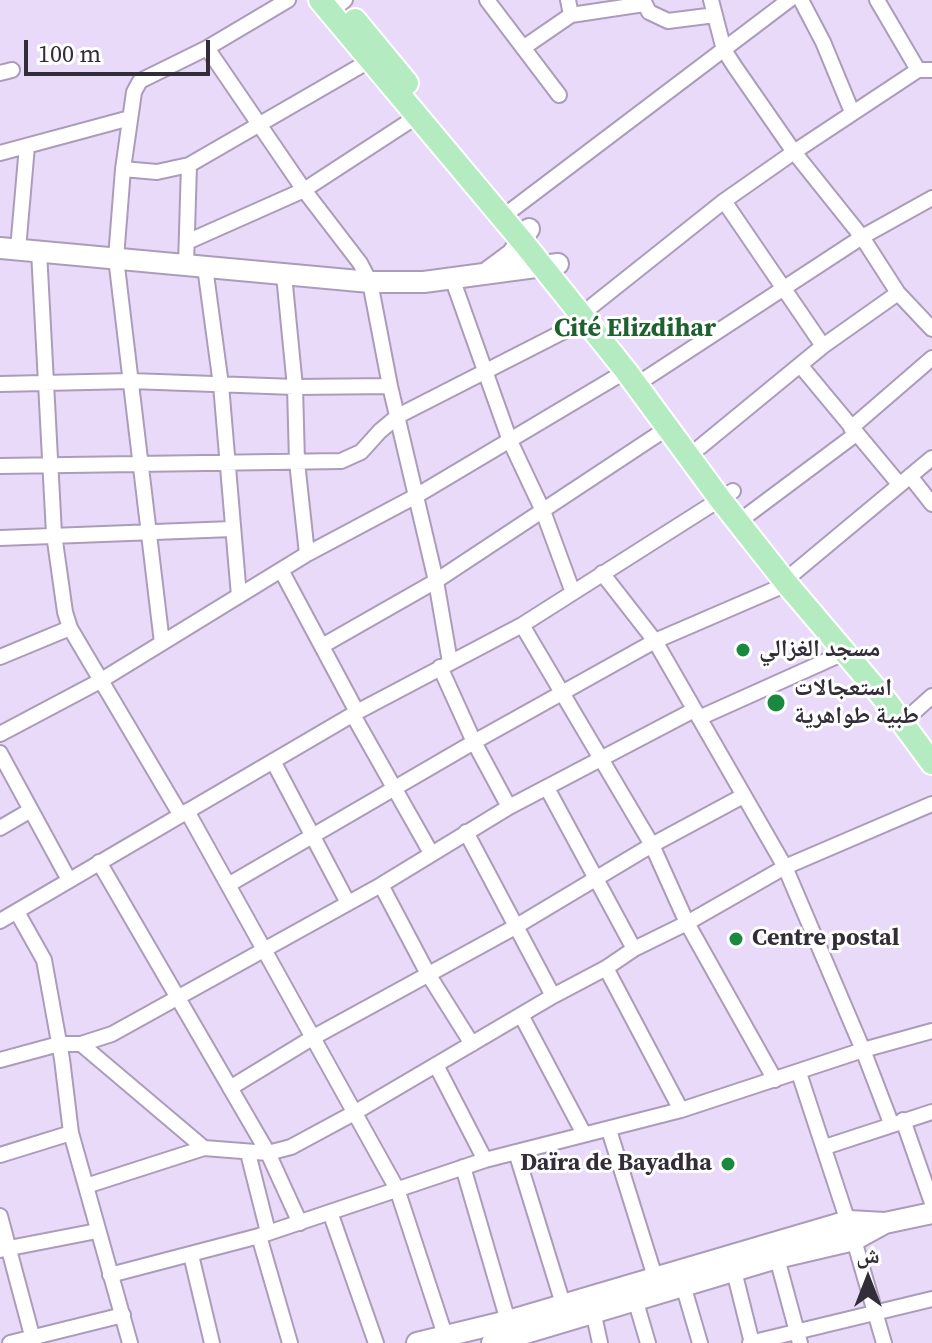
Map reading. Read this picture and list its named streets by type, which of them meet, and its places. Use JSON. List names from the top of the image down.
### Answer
{
  "districts": ["Cité Elizdihar"],
  "places": [
    "مسجد الغزالي",
    "استعجالات طبية طواهرية",
    "Centre postal",
    "Daïra de Bayadha"
  ],
  "scale_bar": "100 m",
  "north": "top"
}
